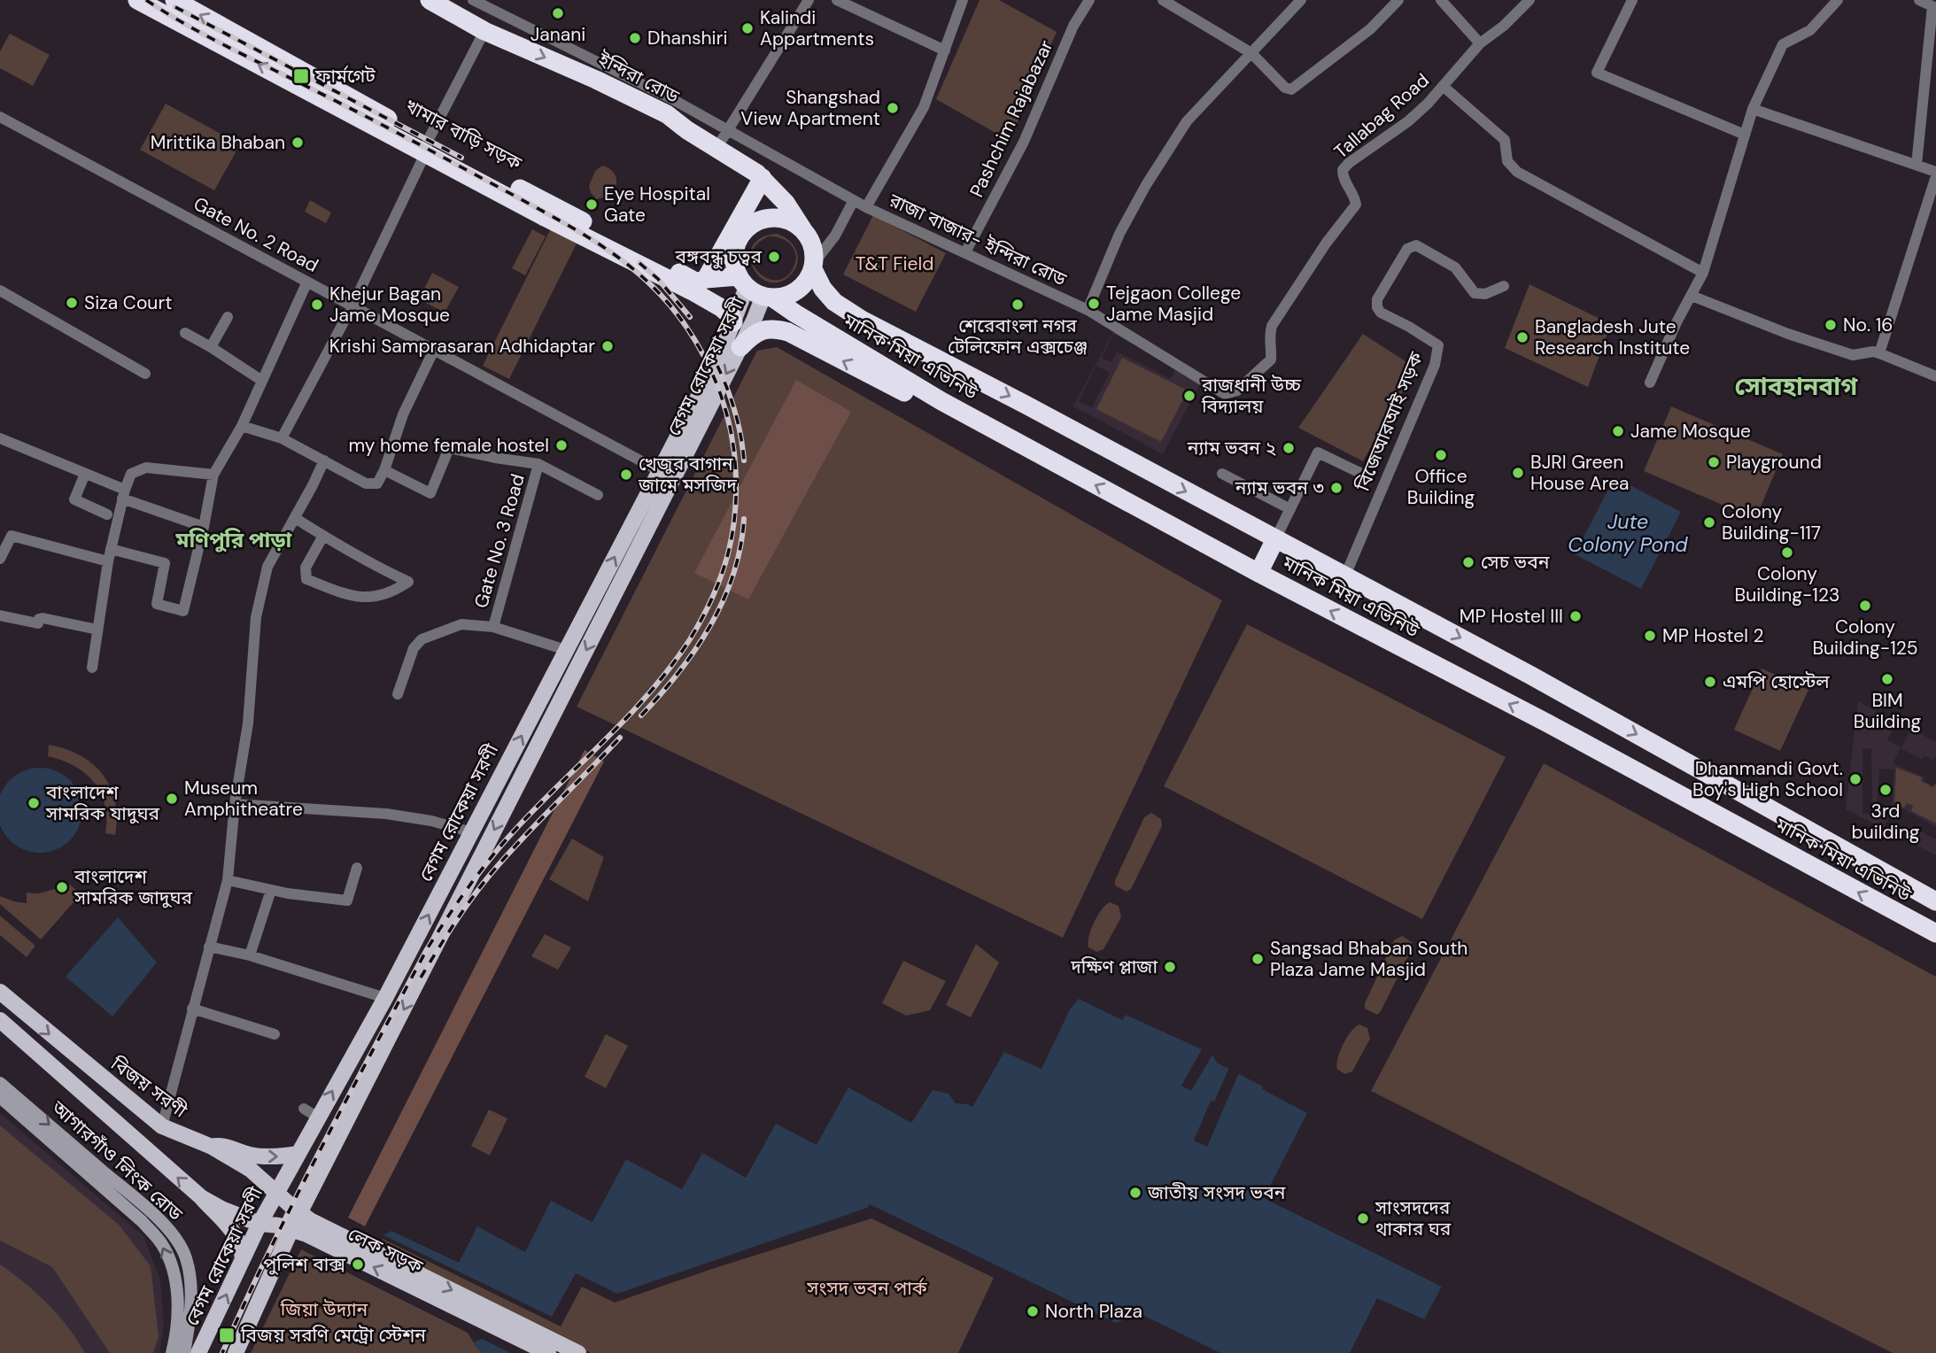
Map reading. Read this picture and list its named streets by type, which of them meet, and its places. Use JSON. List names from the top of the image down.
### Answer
{
  "streets": {
    "highway": ["ইন্দিরা রোড", "খামার বাড়ি সড়ক", "মানিক মিয়া এভিনিউ"],
    "main road": [
      "বেগম রোকেয়া সরণী",
      "বিজয় সরণী",
      "আগারগাঁও লিংক রোড",
      "লেক সড়ক"
    ],
    "street": [
      "Tallabag Road",
      "Pashchim Rajabazar",
      "Gate No. 2 Road",
      "রাজা বাজার- ইন্দিরা রোড",
      "বিজেআরআই সড়ক",
      "Gate No. 3 Road"
    ]
  },
  "crossings": [
    ["ইন্দিরা রোড", "খামার বাড়ি সড়ক"],
    ["ইন্দিরা রোড", "রাজা বাজার- ইন্দিরা রোড"],
    ["ইন্দিরা রোড", "মানিক মিয়া এভিনিউ"],
    ["ইন্দিরা রোড", "বেগম রোকেয়া সরণী"],
    ["Tallabag Road", "রাজা বাজার- ইন্দিরা রোড"],
    ["Pashchim Rajabazar", "রাজা বাজার- ইন্দিরা রোড"],
    ["খামার বাড়ি সড়ক", "মানিক মিয়া এভিনিউ"],
    ["খামার বাড়ি সড়ক", "বেগম রোকেয়া সরণী"],
    ["Gate No. 2 Road", "বেগম রোকেয়া সরণী"],
    ["মানিক মিয়া এভিনিউ", "বেগম রোকেয়া সরণী"],
    ["মানিক মিয়া এভিনিউ", "বিজেআরআই সড়ক"],
    ["বেগম রোকেয়া সরণী", "Gate No. 3 Road"],
    ["বেগম রোকেয়া সরণী", "বিজয় সরণী"],
    ["বেগম রোকেয়া সরণী", "লেক সড়ক"]
  ],
  "districts": ["সোবহানবাগ", "মণিপুরি পাড়া"],
  "water": ["Jute Colony Pond"],
  "parks": ["T&T Field", "সংসদ ভবন পার্ক", "জিয়া উদ্যান"],
  "places": {
    "other": [
      "Janani",
      "Kalindi Appartments",
      "Dhanshiri",
      "Shangshad View Apartment",
      "Mrittika Bhaban",
      "Eye Hospital Gate",
      "বঙ্গবন্ধু চত্বর",
      "Siza Court",
      "Tejgaon College Jame Masjid",
      "Khejur Bagan Jame Mosque",
      "শেরেবাংলা নগর টেলিফোন এক্সচেঞ্জ",
      "No. 16",
      "Bangladesh Jute Research Institute",
      "Krishi Samprasaran Adhidaptar",
      "রাজধানী উচ্চ বিদ্যালয়",
      "Jame Mosque",
      "my home female hostel",
      "ন্যাম ভবন ২",
      "Office Building",
      "Playground",
      "BJRI Green House Area",
      "খেজুর বাগান জামে মসজিদ",
      "ন্যাম ভবন ৩",
      "Colony Building-117",
      "Colony Building-123",
      "সেচ ভবন",
      "Colony Building-125",
      "MP Hostel III",
      "MP Hostel 2",
      "BIM Building",
      "এমপি হোস্টেল",
      "Dhanmandi Govt. Boy's High School",
      "3rd building",
      "Museum Amphitheatre",
      "বাংলাদেশ সামরিক যাদুঘর",
      "বাংলাদেশ সামরিক জাদুঘর",
      "Sangsad Bhaban South Plaza Jame Masjid",
      "দক্ষিণ প্লাজা",
      "জাতীয় সংসদ ভবন",
      "সাংসদদের থাকার ঘর",
      "পুলিশ বাক্স",
      "North Plaza"
    ],
    "transit": ["ফার্মগেট", "বিজয় সরণি মেট্রো স্টেশন"]
  }
}
